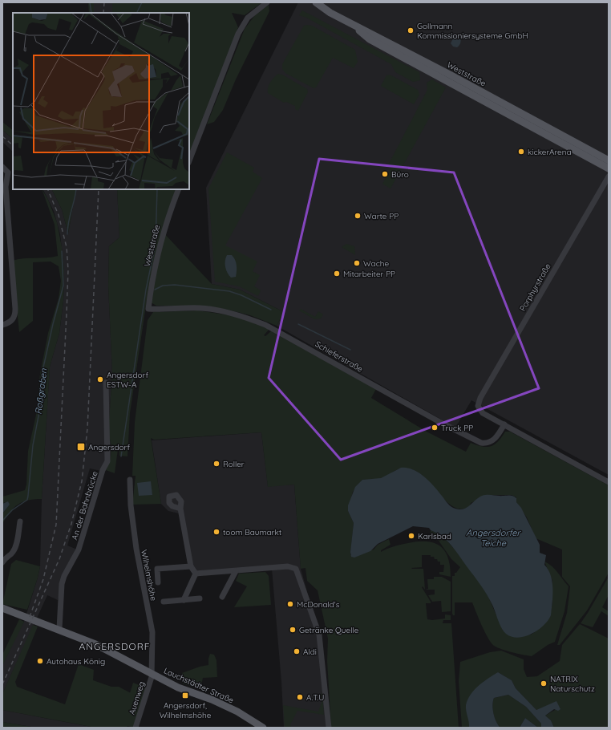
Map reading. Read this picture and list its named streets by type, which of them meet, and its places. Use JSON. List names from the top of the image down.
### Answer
{
  "streets": {
    "main road": ["Weststraße", "Lauchstädter Straße"],
    "street": [
      "Porphyrstraße",
      "Schieferstraße",
      "An der Bahnbrücke",
      "Wilhelmshöhe",
      "Auenweg"
    ]
  },
  "crossings": [
    ["Weststraße", "Schieferstraße"],
    ["Porphyrstraße", "Schieferstraße"],
    ["An der Bahnbrücke", "Lauchstädter Straße"],
    ["Wilhelmshöhe", "Lauchstädter Straße"],
    ["Wilhelmshöhe", "Auenweg"],
    ["Lauchstädter Straße", "Auenweg"]
  ],
  "districts": ["ANGERSDORF"],
  "water": ["Roßgraben", "Angersdorfer Teiche"],
  "places": {
    "other": [
      "Gollmann Kommissioniersysteme GmbH",
      "kickerArena",
      "Büro",
      "Warte PP",
      "Wache",
      "Mitarbeiter PP",
      "Angersdorf ESTW-A",
      "Truck PP",
      "Roller",
      "toom Baumarkt",
      "Karlsbad",
      "McDonald's",
      "Getränke Quelle",
      "Aldi",
      "Autohaus König",
      "NATRIX Naturschutz",
      "A.T.U"
    ],
    "transit": ["Angersdorf", "Angersdorf, Wilhelmshöhe"]
  }
}
